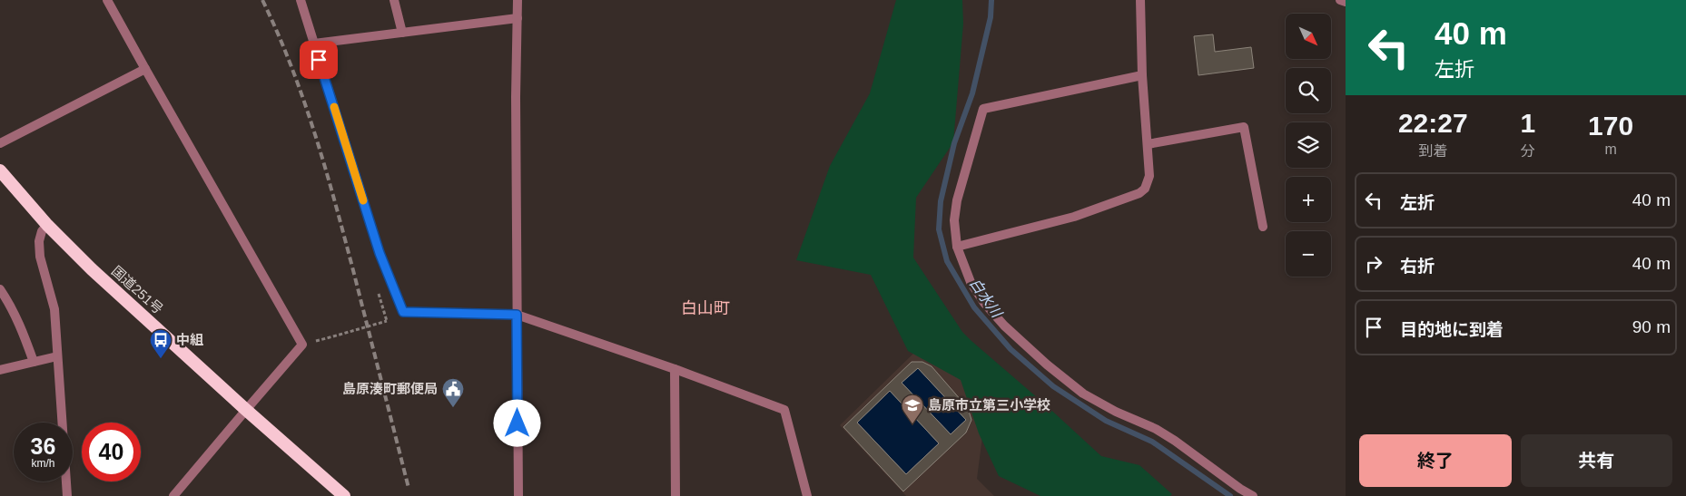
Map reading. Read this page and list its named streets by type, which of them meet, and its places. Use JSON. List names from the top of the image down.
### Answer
{
  "streets": {
    "highway": ["国道251号"]
  },
  "districts": ["白山町"],
  "water": ["白水川"],
  "places": {
    "bus stop": ["中組"],
    "public building": ["島原湊町郵便局"],
    "school or university": ["島原市立第三小学校"]
  },
  "north": "bottom right",
  "page": {
    "turn": ["40 m", "左折"],
    "map_buttons": ["+", "−"],
    "eta": [
      "22:27",
      "到着",
      "1",
      "分",
      "170",
      "m"
    ],
    "list": [
      {
        "name": "左折",
        "value": "40 m"
      },
      {
        "name": "右折",
        "value": "40 m"
      },
      {
        "name": "目的地に到着",
        "value": "90 m"
      }
    ],
    "speed": "36 km/h",
    "limit": "40",
    "buttons": ["終了", "共有"]
  }
}
